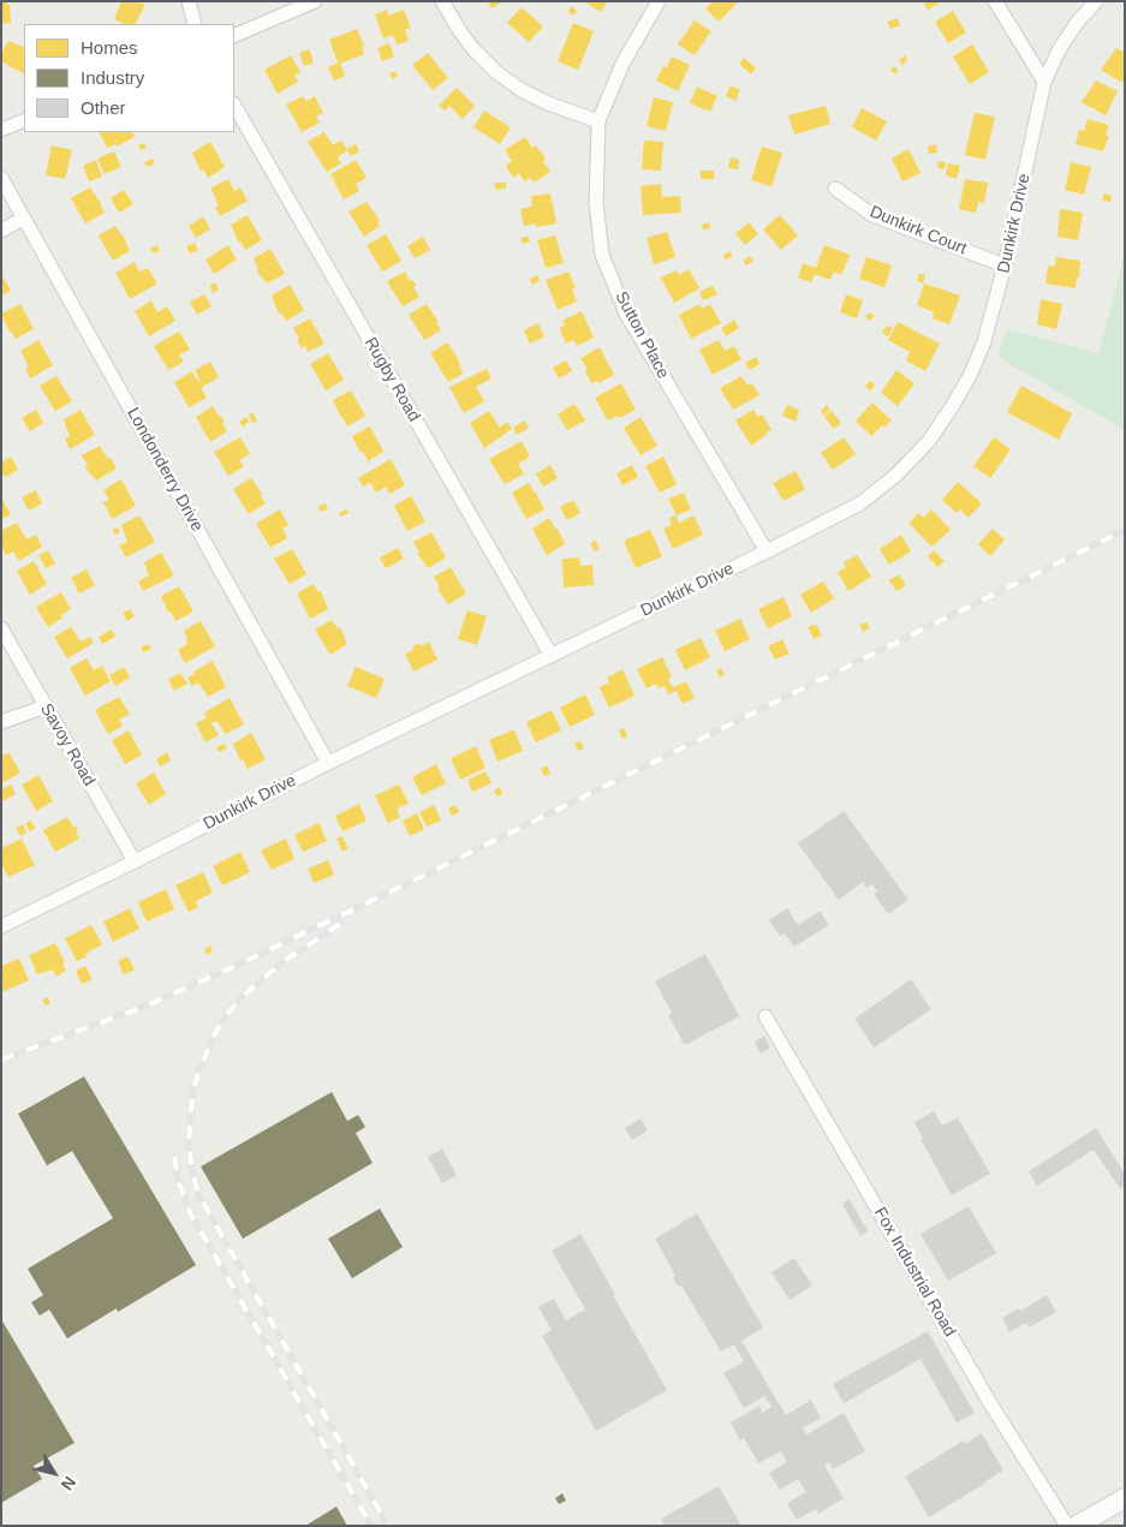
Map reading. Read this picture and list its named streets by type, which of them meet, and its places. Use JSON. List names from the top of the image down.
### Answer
{
  "streets": {
    "street": [
      "Dunkirk Drive",
      "Dunkirk Court",
      "Sutton Place",
      "Rugby Road",
      "Londonderry Drive",
      "Savoy Road",
      "Fox Industrial Road"
    ]
  },
  "crossings": [
    ["Dunkirk Drive", "Dunkirk Court"],
    ["Dunkirk Drive", "Sutton Place"],
    ["Dunkirk Drive", "Rugby Road"],
    ["Dunkirk Drive", "Londonderry Drive"],
    ["Dunkirk Drive", "Savoy Road"]
  ],
  "legend": ["Homes", "Industry", "Other"],
  "north": "bottom right"
}
